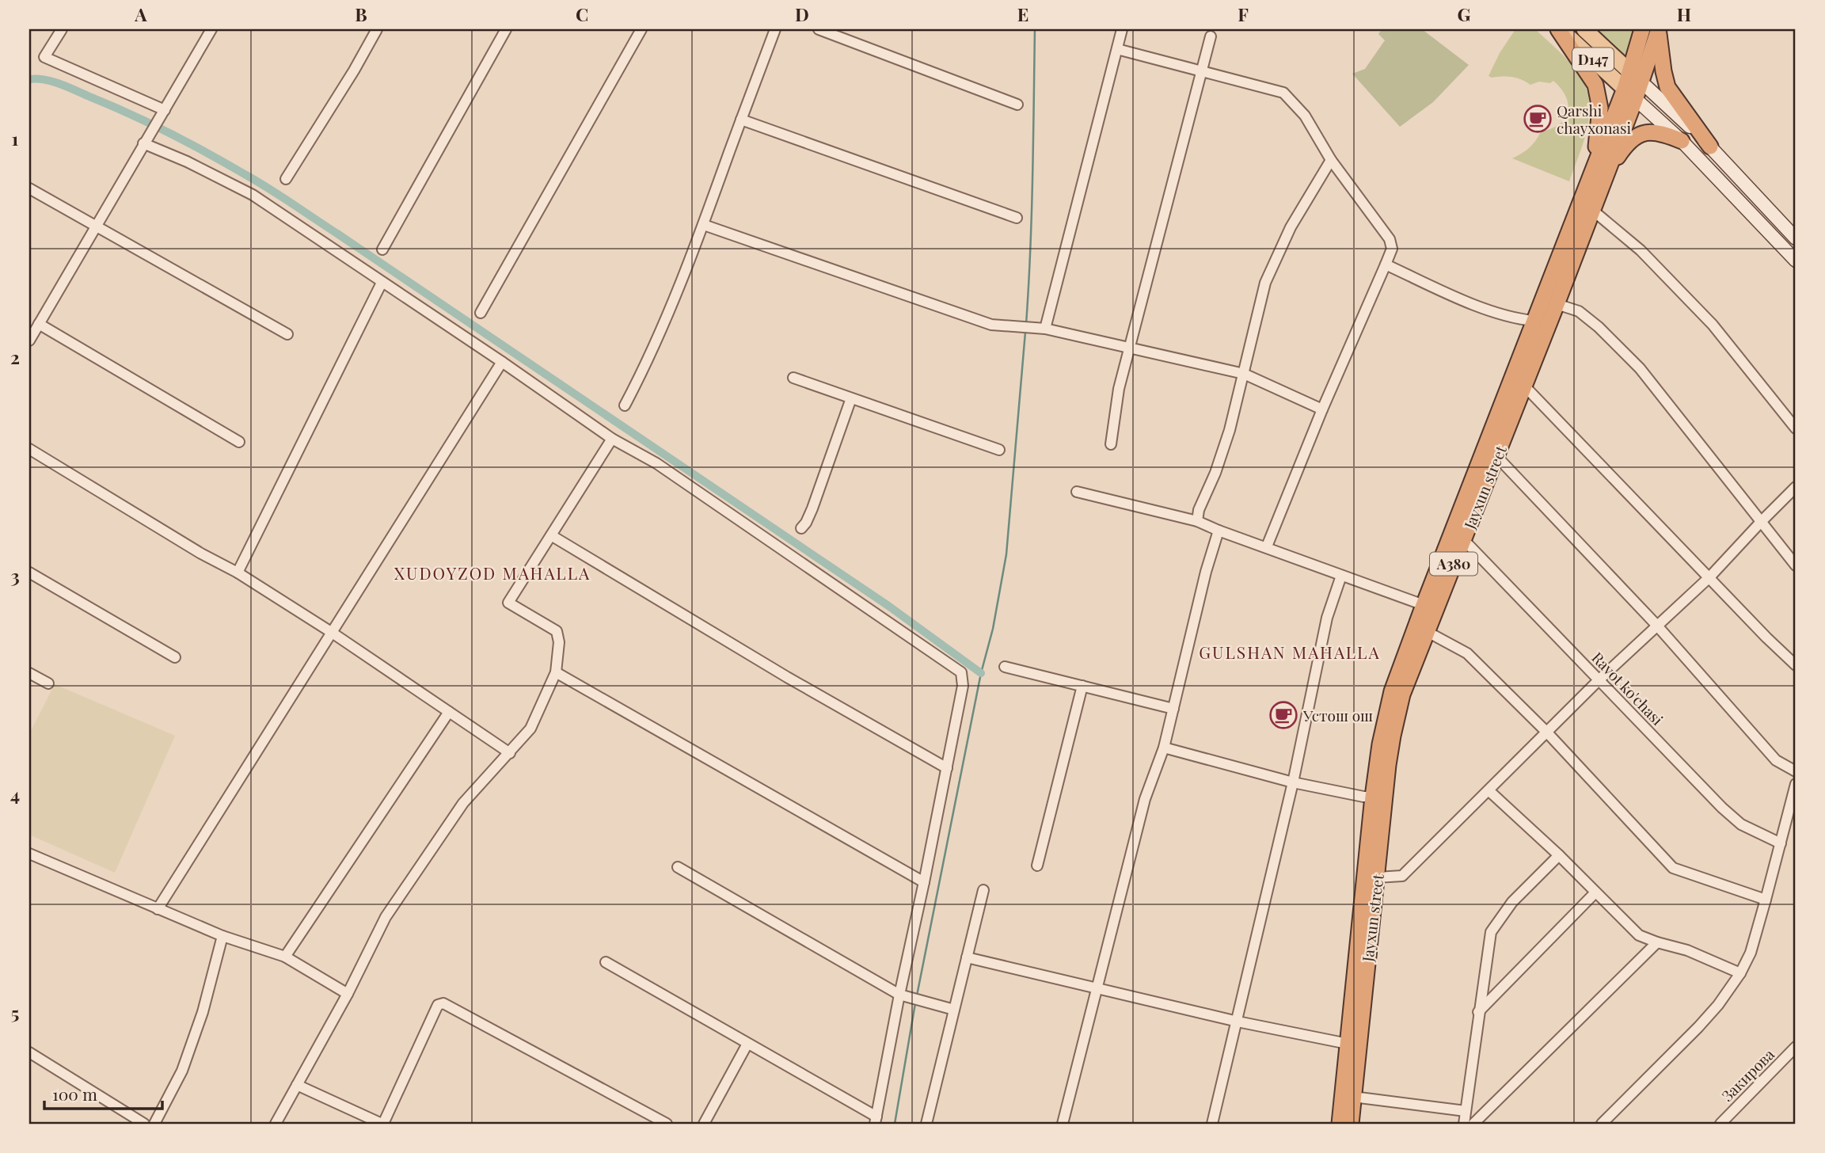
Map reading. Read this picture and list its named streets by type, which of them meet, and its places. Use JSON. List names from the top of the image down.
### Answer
{
  "streets": {
    "highway": ["Jayxun street", "A380"],
    "main road": ["D147"],
    "street": ["Ravot ko'chasi", "Закирова"]
  },
  "crossings": [
    ["D147", "Jayxun street"],
    ["Jayxun street", "Ravot ko'chasi"]
  ],
  "districts": ["XUDOYZOD MAHALLA", "GULSHAN MAHALLA"],
  "places": {
    "cafe": ["Qarshi chayxonasi", "Устош ош"]
  },
  "scale_bar": "100 m",
  "grid": {
    "columns": [
      "A",
      "B",
      "C",
      "D",
      "E",
      "F",
      "G",
      "H"
    ],
    "rows": [
      "1",
      "2",
      "3",
      "4",
      "5"
    ]
  }
}
